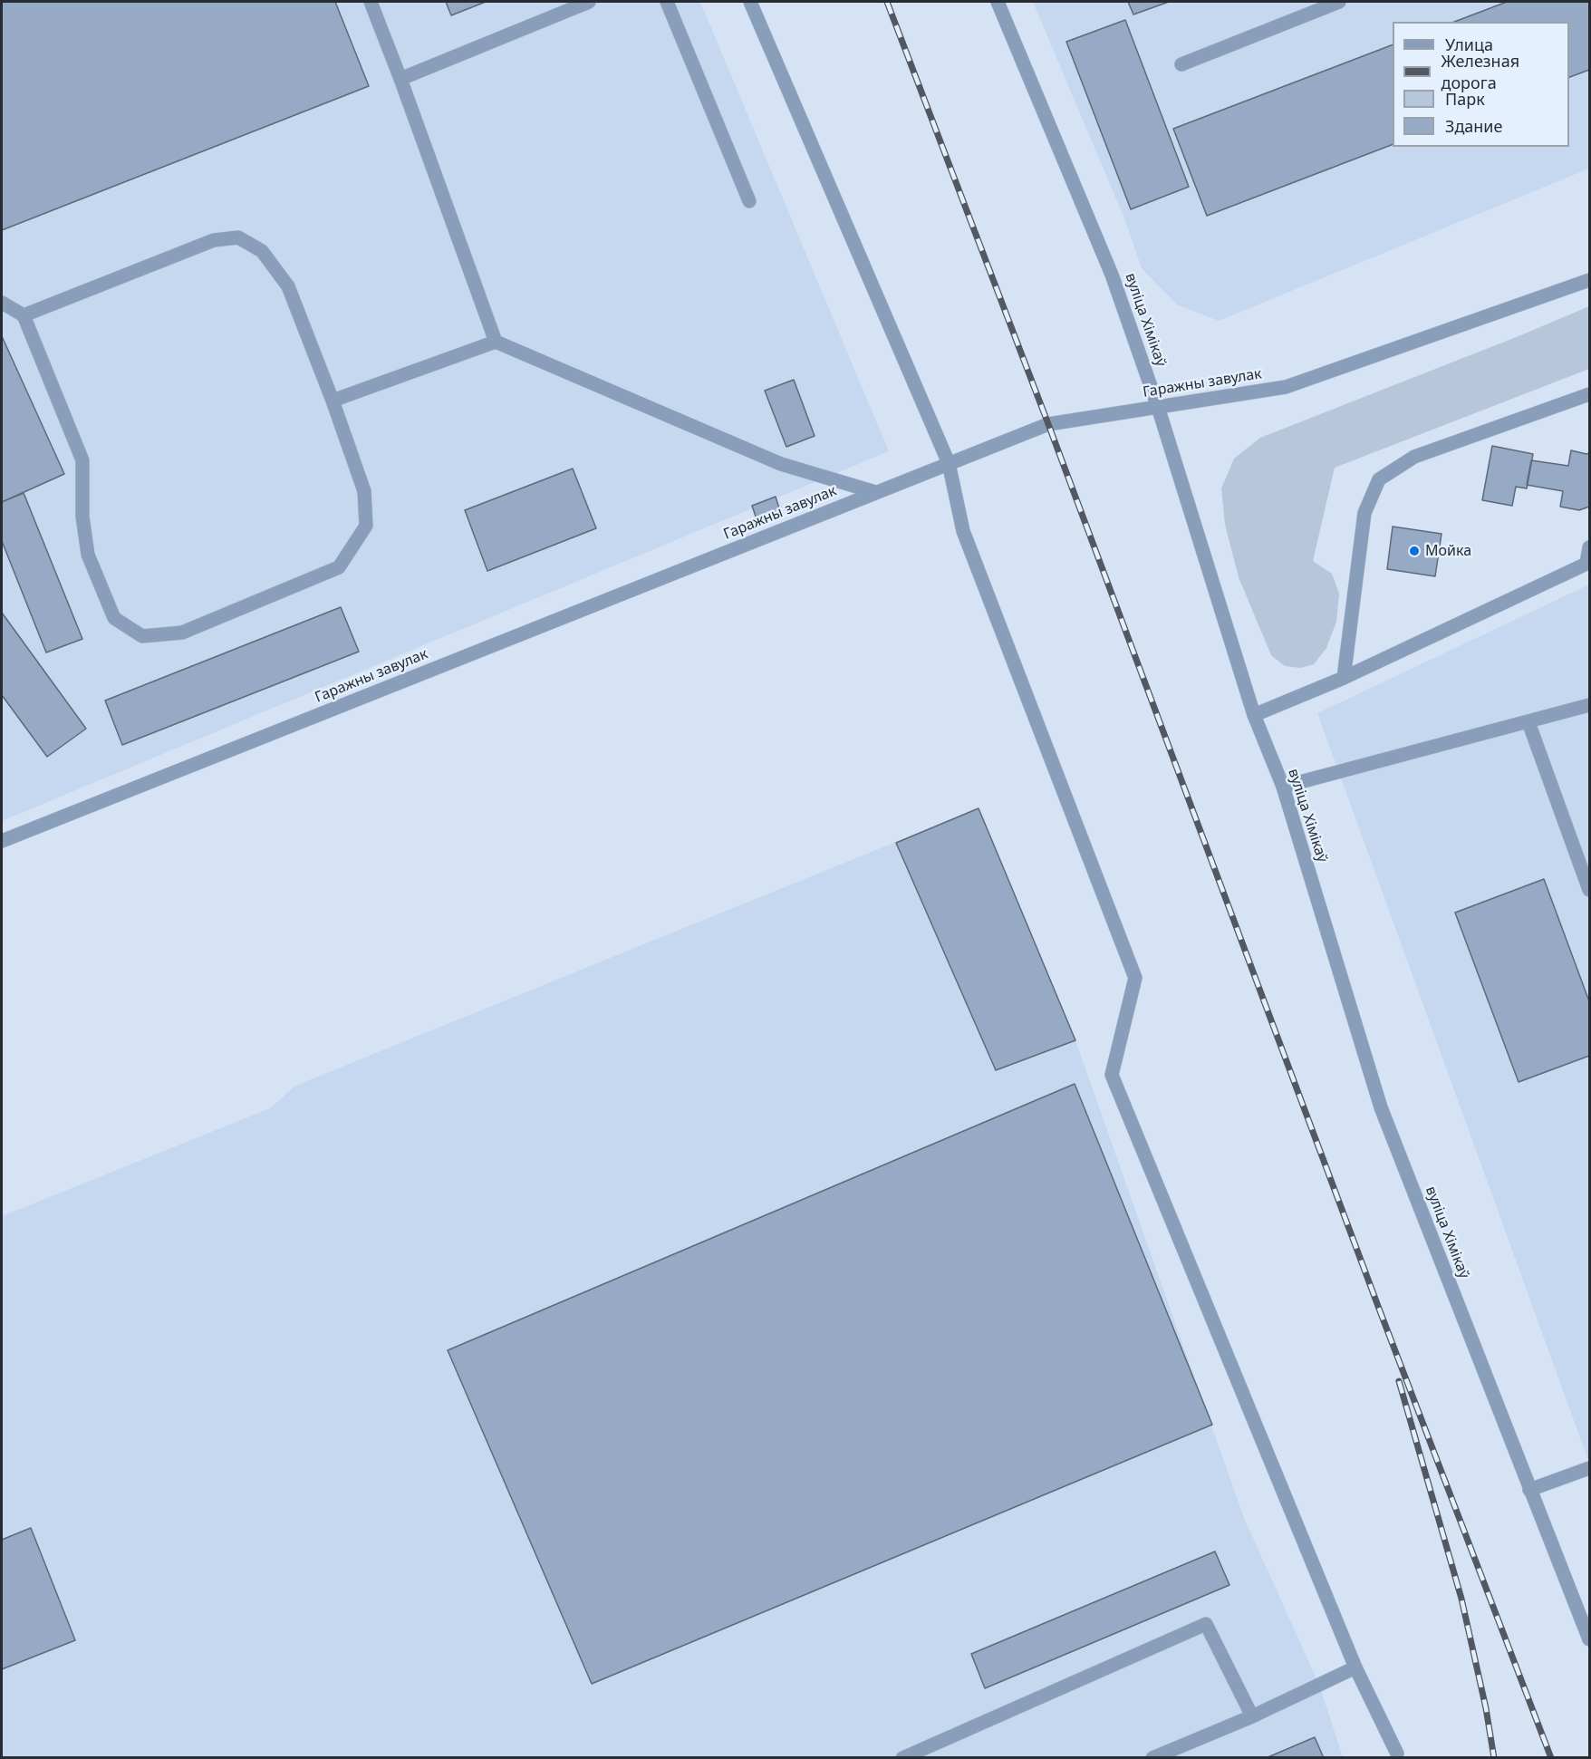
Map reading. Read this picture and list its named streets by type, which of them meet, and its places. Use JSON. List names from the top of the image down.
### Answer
{
  "streets": {
    "street": ["вуліца Хімікаў", "Гаражны завулак"]
  },
  "crossings": [
    ["вуліца Хімікаў", "Гаражны завулак"]
  ],
  "places": ["Мойка"],
  "legend": [
    "Улица",
    "Железная дорога",
    "Парк",
    "Здание"
  ]
}
